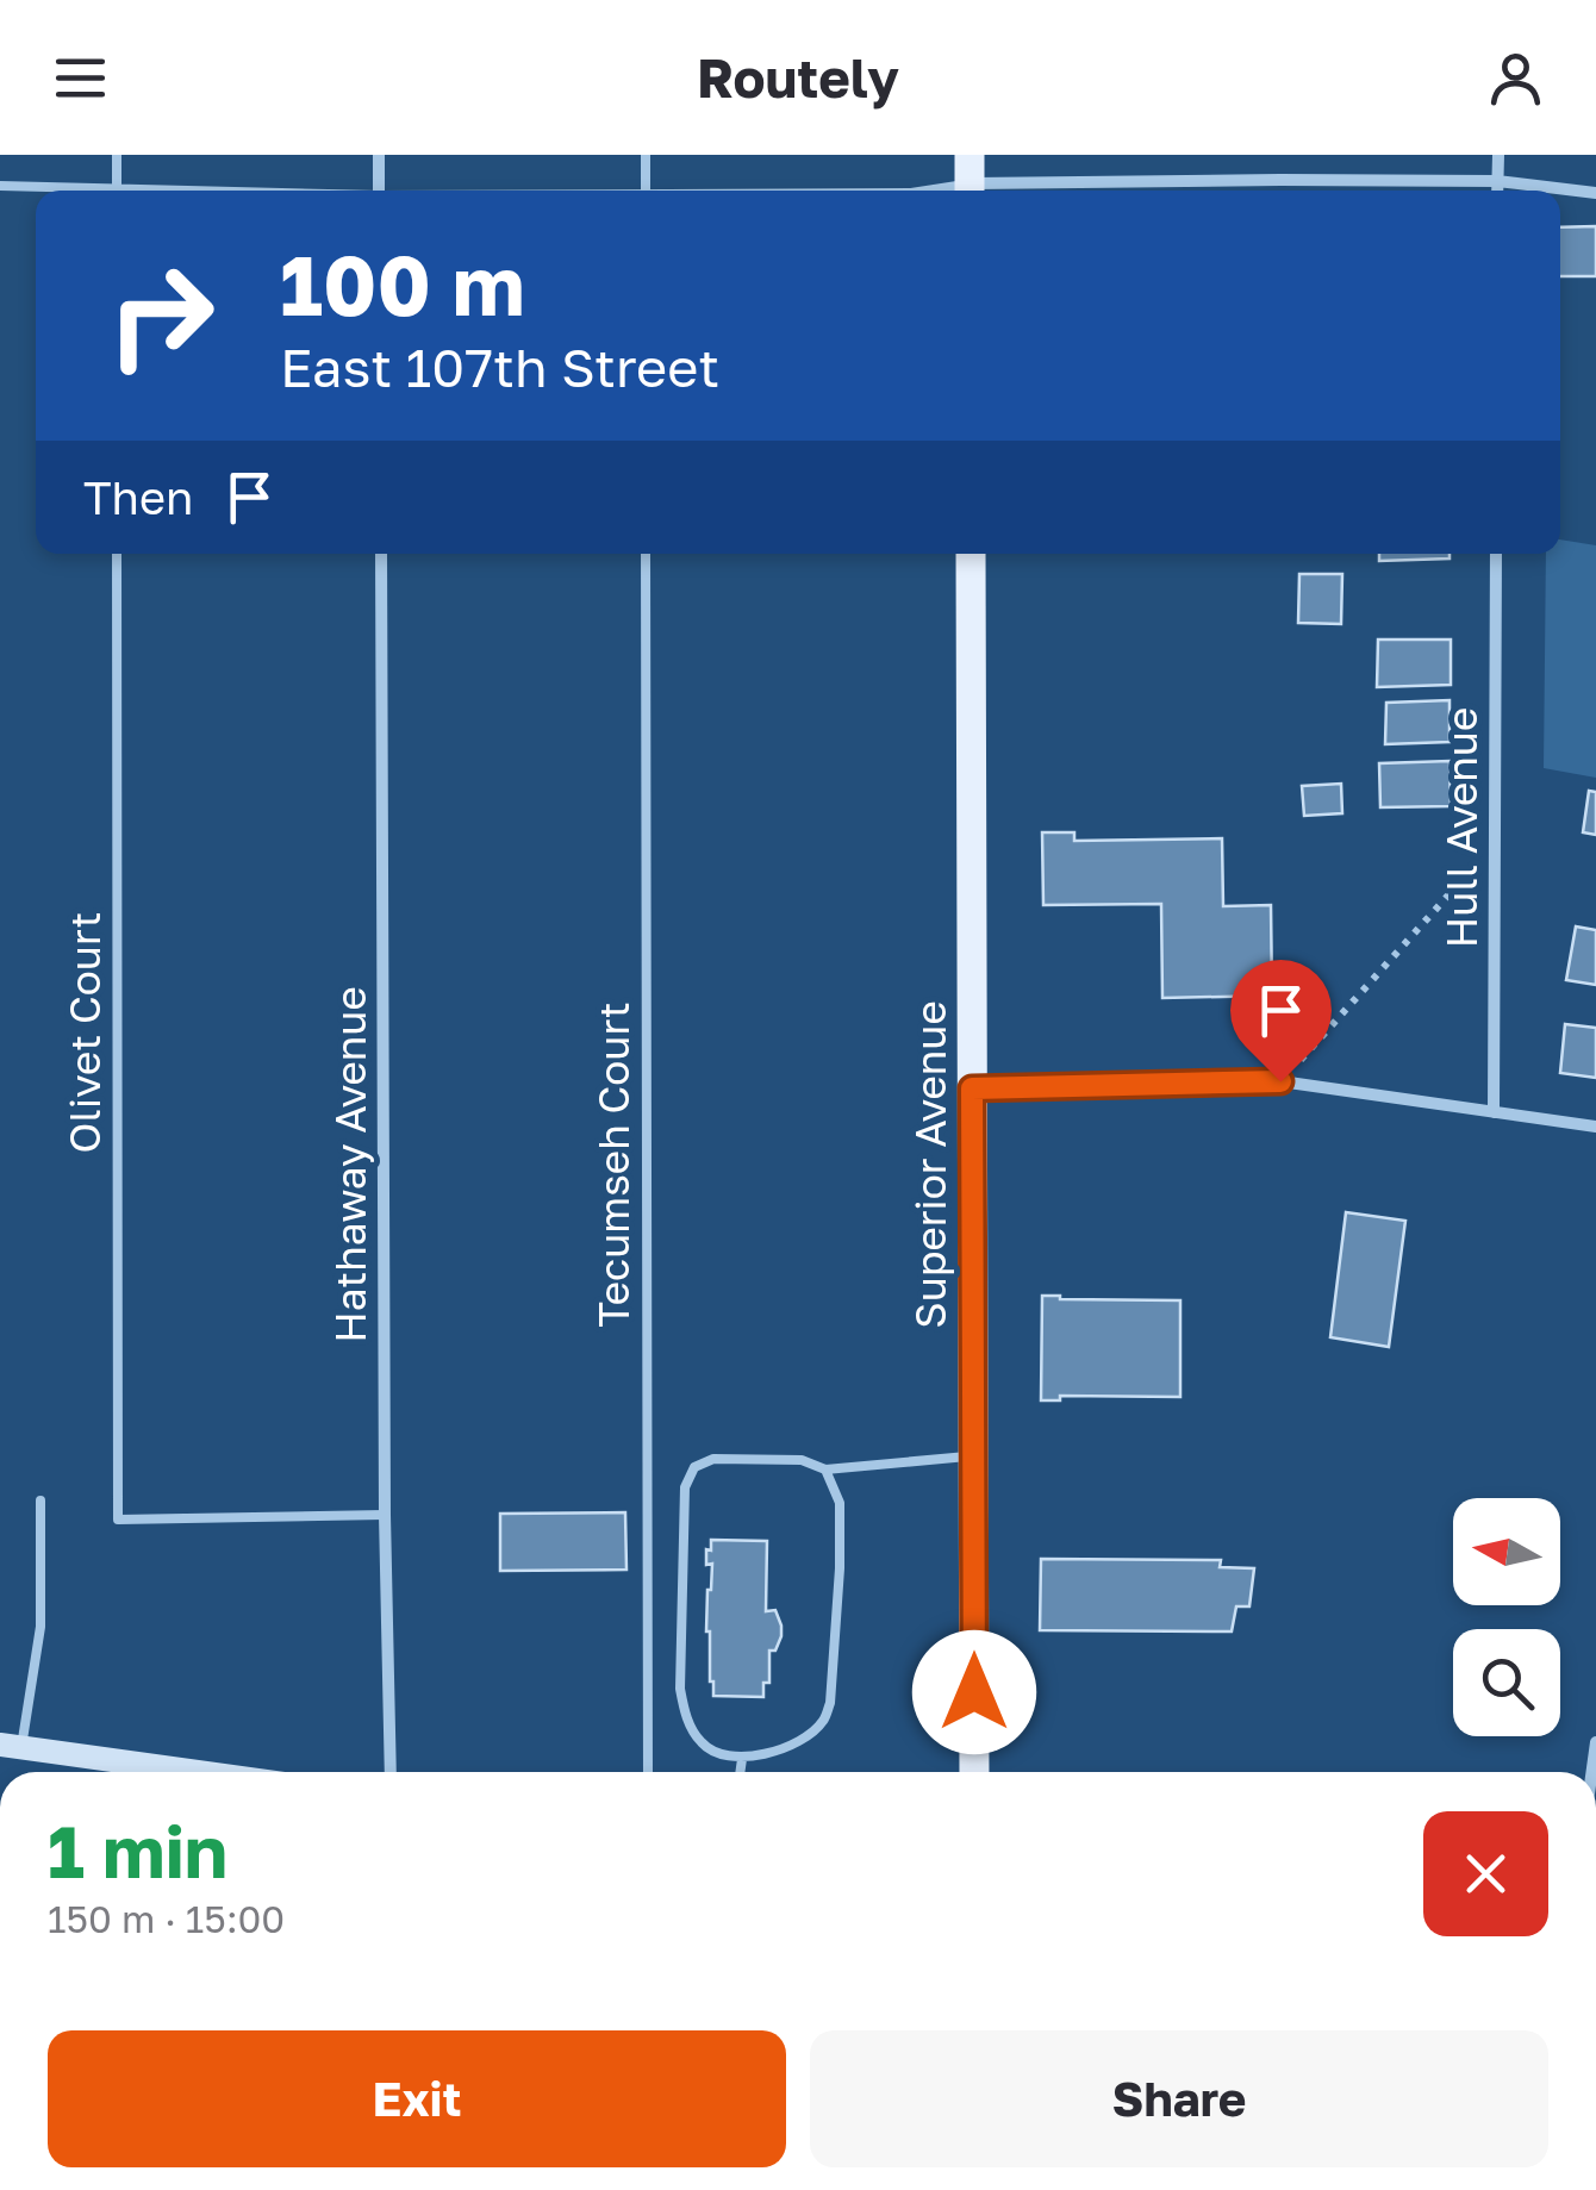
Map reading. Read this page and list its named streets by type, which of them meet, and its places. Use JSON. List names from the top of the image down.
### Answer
{
  "streets": {
    "main road": ["Superior Avenue"],
    "street": ["Hull Avenue", "Hathaway Avenue"],
    "lane": ["Olivet Court", "Tecumseh Court"]
  },
  "crossings": [
    ["Olivet Court", "Hathaway Avenue"]
  ],
  "north": "left",
  "page": {
    "header": "Routely",
    "turn": ["100 m", "East 107th Street"],
    "then": "Then",
    "heading": ["1 min", "150 m · 15:00"],
    "buttons": ["Exit", "Share"]
  }
}
